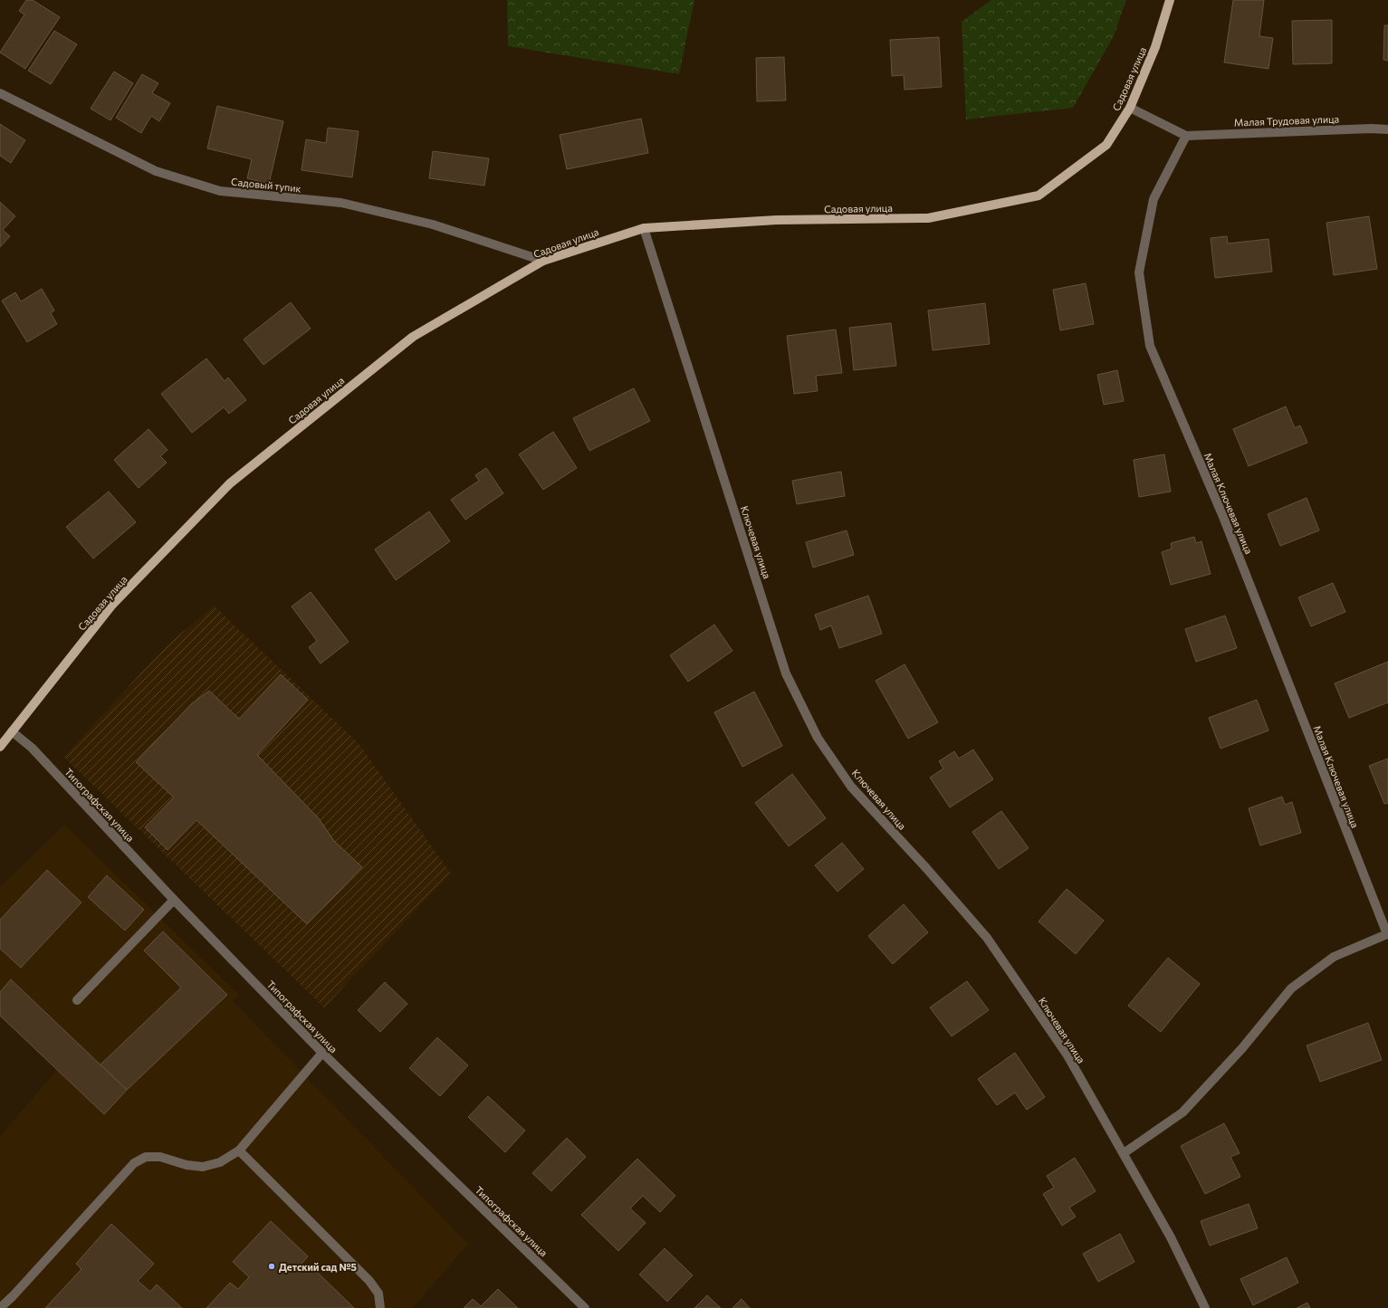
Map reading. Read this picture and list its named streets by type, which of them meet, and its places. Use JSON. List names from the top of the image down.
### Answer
{
  "streets": {
    "main road": ["Садовая улица"],
    "street": [
      "Малая Трудовая улица",
      "Садовый тупик",
      "Малая Ключевая улица",
      "Ключевая улица",
      "Типографская улица"
    ]
  },
  "crossings": [
    ["Садовая улица", "Садовый тупик"],
    ["Садовая улица", "Ключевая улица"],
    ["Садовая улица", "Типографская улица"],
    ["Малая Трудовая улица", "Малая Ключевая улица"],
    ["Малая Ключевая улица", "Ключевая улица"]
  ],
  "places": ["Детский сад №5"]
}
